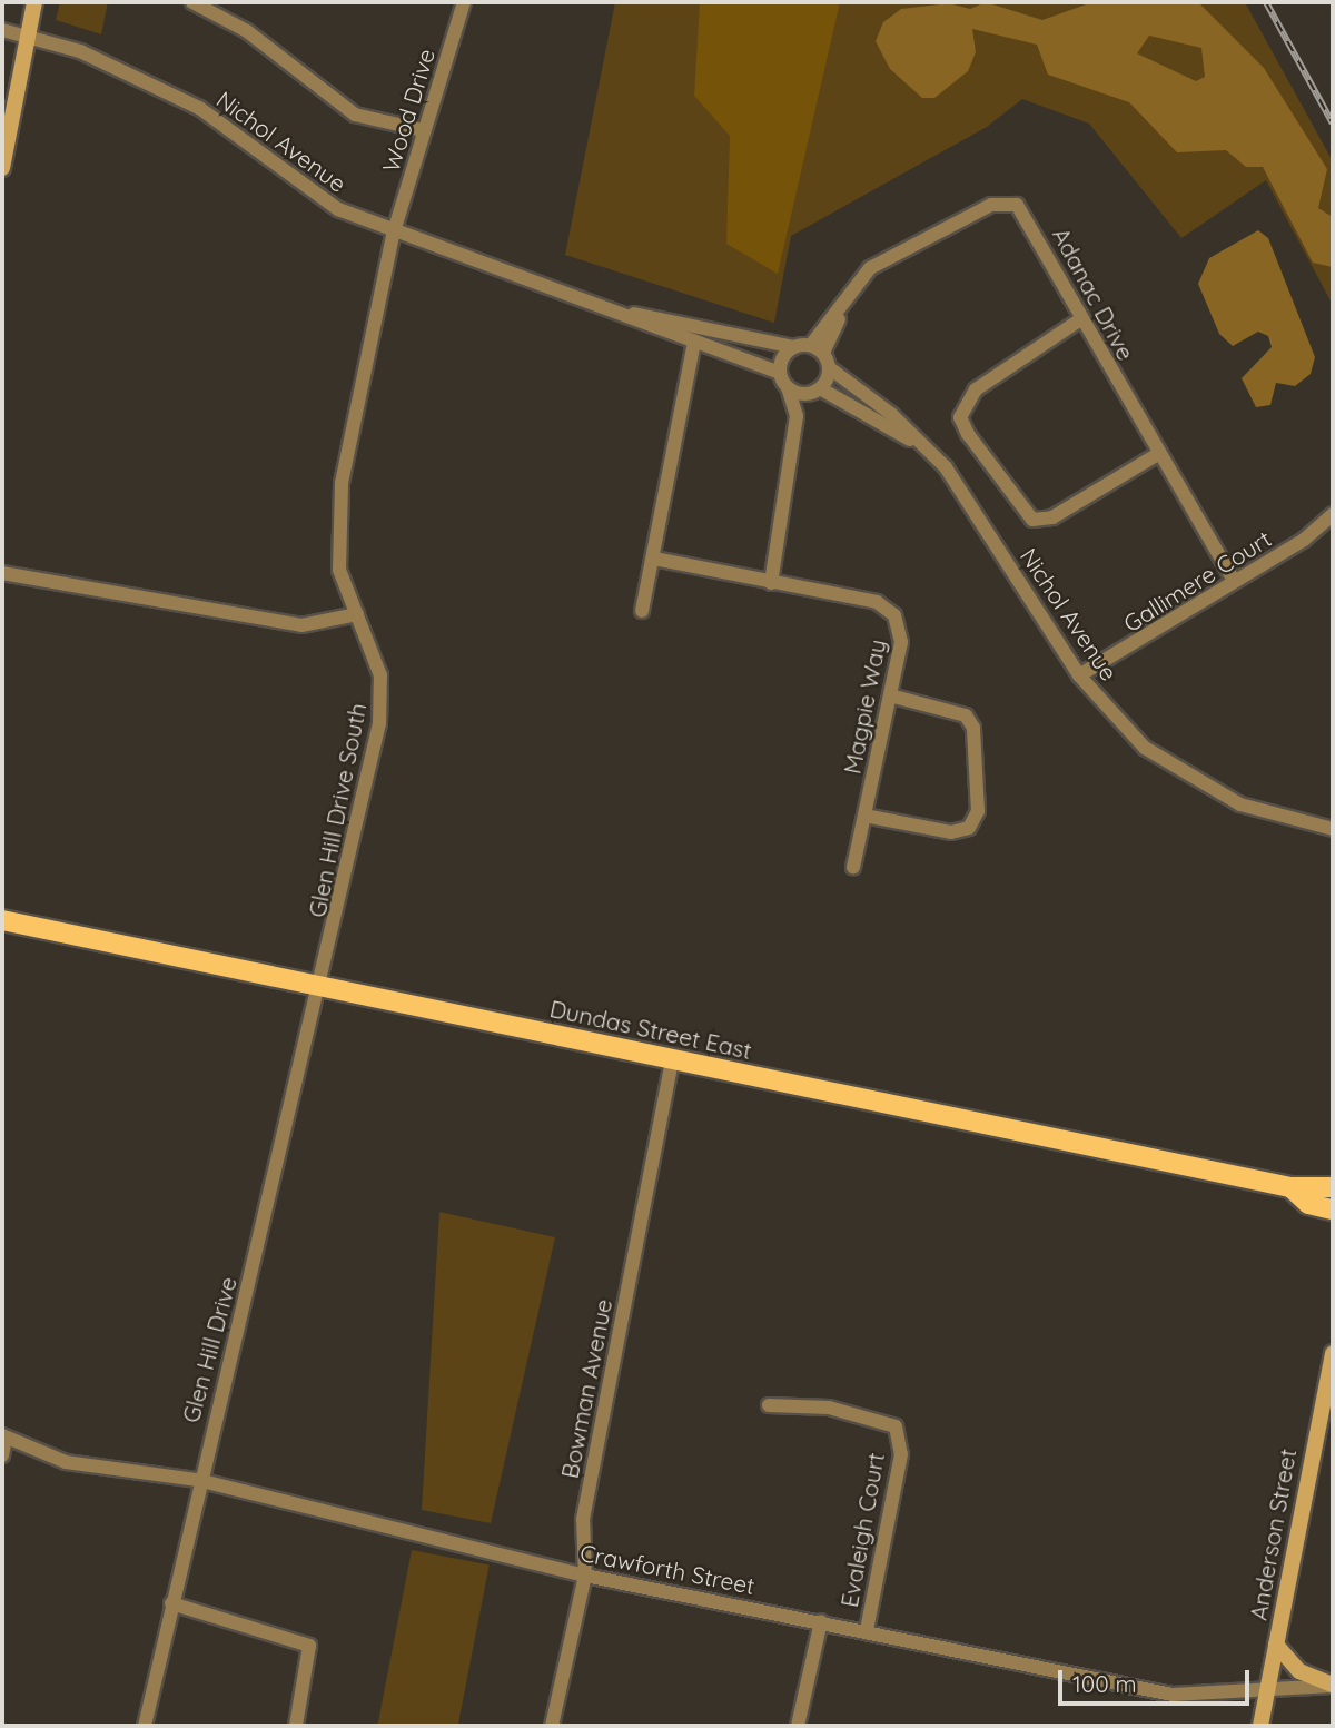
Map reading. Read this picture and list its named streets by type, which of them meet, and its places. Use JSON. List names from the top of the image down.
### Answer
{
  "streets": {
    "main road": ["Dundas Street East", "Anderson Street"],
    "street": [
      "Wood Drive",
      "Nichol Avenue",
      "Adanac Drive",
      "Gallimere Court",
      "Magpie Way",
      "Glen Hill Drive South",
      "Glen Hill Drive",
      "Bowman Avenue",
      "Evaleigh Court",
      "Crawforth Street"
    ]
  },
  "crossings": [
    ["Wood Drive", "Nichol Avenue"],
    ["Wood Drive", "Glen Hill Drive South"],
    ["Nichol Avenue", "Adanac Drive"],
    ["Nichol Avenue", "Gallimere Court"],
    ["Nichol Avenue", "Glen Hill Drive South"],
    ["Adanac Drive", "Gallimere Court"],
    ["Glen Hill Drive South", "Dundas Street East"],
    ["Glen Hill Drive South", "Glen Hill Drive"],
    ["Dundas Street East", "Glen Hill Drive"],
    ["Dundas Street East", "Bowman Avenue"],
    ["Glen Hill Drive", "Crawforth Street"],
    ["Bowman Avenue", "Crawforth Street"],
    ["Evaleigh Court", "Crawforth Street"],
    ["Anderson Street", "Crawforth Street"]
  ],
  "scale_bar": "100 m"
}
